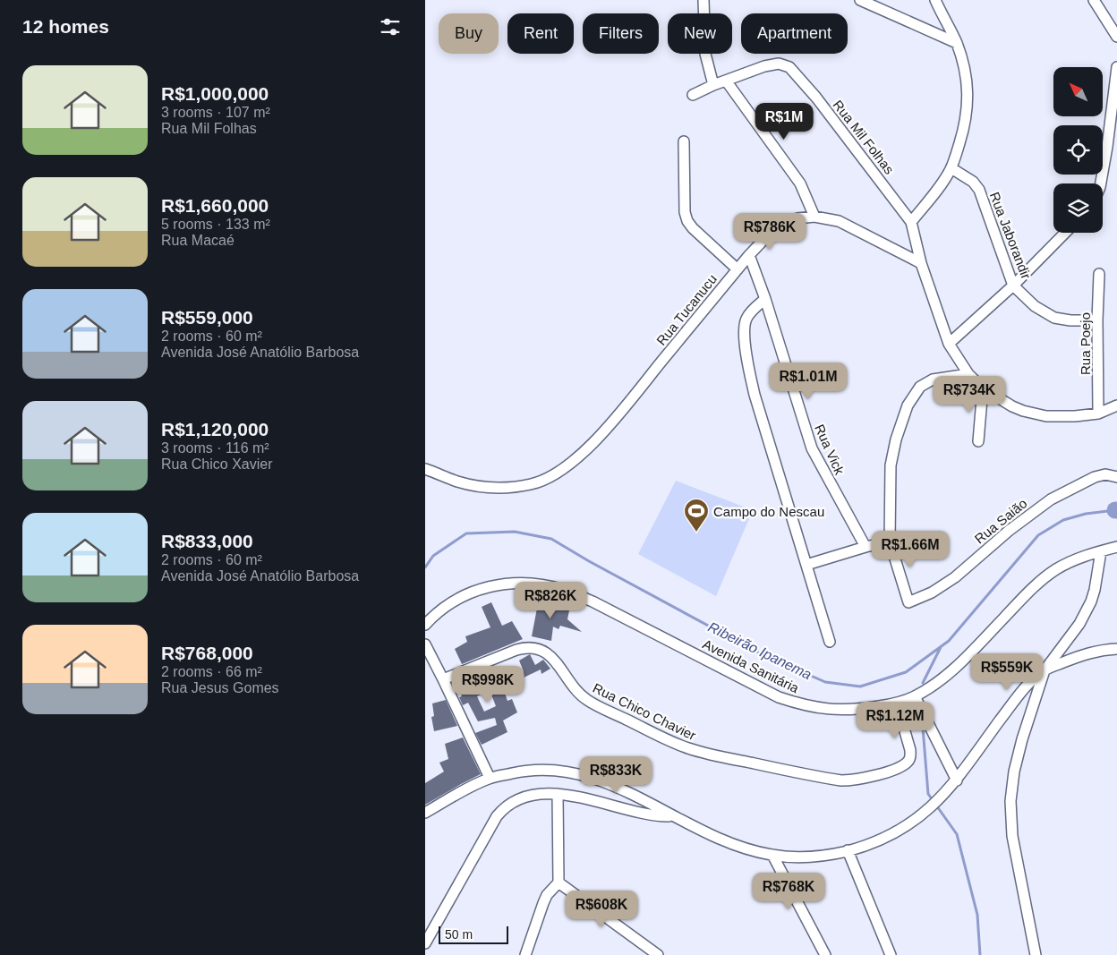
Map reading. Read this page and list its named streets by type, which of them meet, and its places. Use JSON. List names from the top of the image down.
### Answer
{
  "streets": {
    "street": [
      "Rua Mil Folhas",
      "Rua Jaborandir",
      "Rua Tucanucu",
      "Rua Poejo",
      "Rua Vick",
      "Rua Saião",
      "Avenida Sanitária",
      "Rua Chico Chavier"
    ]
  },
  "crossings": [
    ["Rua Jaborandir", "Rua Poejo"],
    ["Rua Tucanucu", "Rua Vick"],
    ["Avenida Sanitária", "Rua Chico Chavier"]
  ],
  "water": ["Ribeirão Ipanema"],
  "places": {
    "sports": ["Campo do Nescau"]
  },
  "scale_bar": "50 m",
  "north": "top left",
  "page": {
    "heading": "12 homes",
    "chip": [
      "Buy",
      "Rent",
      "Filters",
      "New",
      "Apartment"
    ],
    "list": [
      {
        "name": "R$1,000,000",
        "note": "3 rooms · 107 m² · Rua Mil Folhas"
      },
      {
        "name": "R$1,660,000",
        "note": "5 rooms · 133 m² · Rua Macaé"
      },
      {
        "name": "R$559,000",
        "note": "2 rooms · 60 m² · Avenida José Anatólio Barbosa"
      },
      {
        "name": "R$1,120,000",
        "note": "3 rooms · 116 m² · Rua Chico Xavier"
      },
      {
        "name": "R$833,000",
        "note": "2 rooms · 60 m² · Avenida José Anatólio Barbosa"
      },
      {
        "name": "R$768,000",
        "note": "2 rooms · 66 m² · Rua Jesus Gomes"
      }
    ],
    "price": [
      "R$1M",
      "R$786K",
      "R$1.01M",
      "R$734K",
      "R$1.66M",
      "R$826K",
      "R$559K",
      "R$998K",
      "R$1.12M",
      "R$833K",
      "R$768K",
      "R$608K"
    ],
    "scale": "50 m"
  }
}
